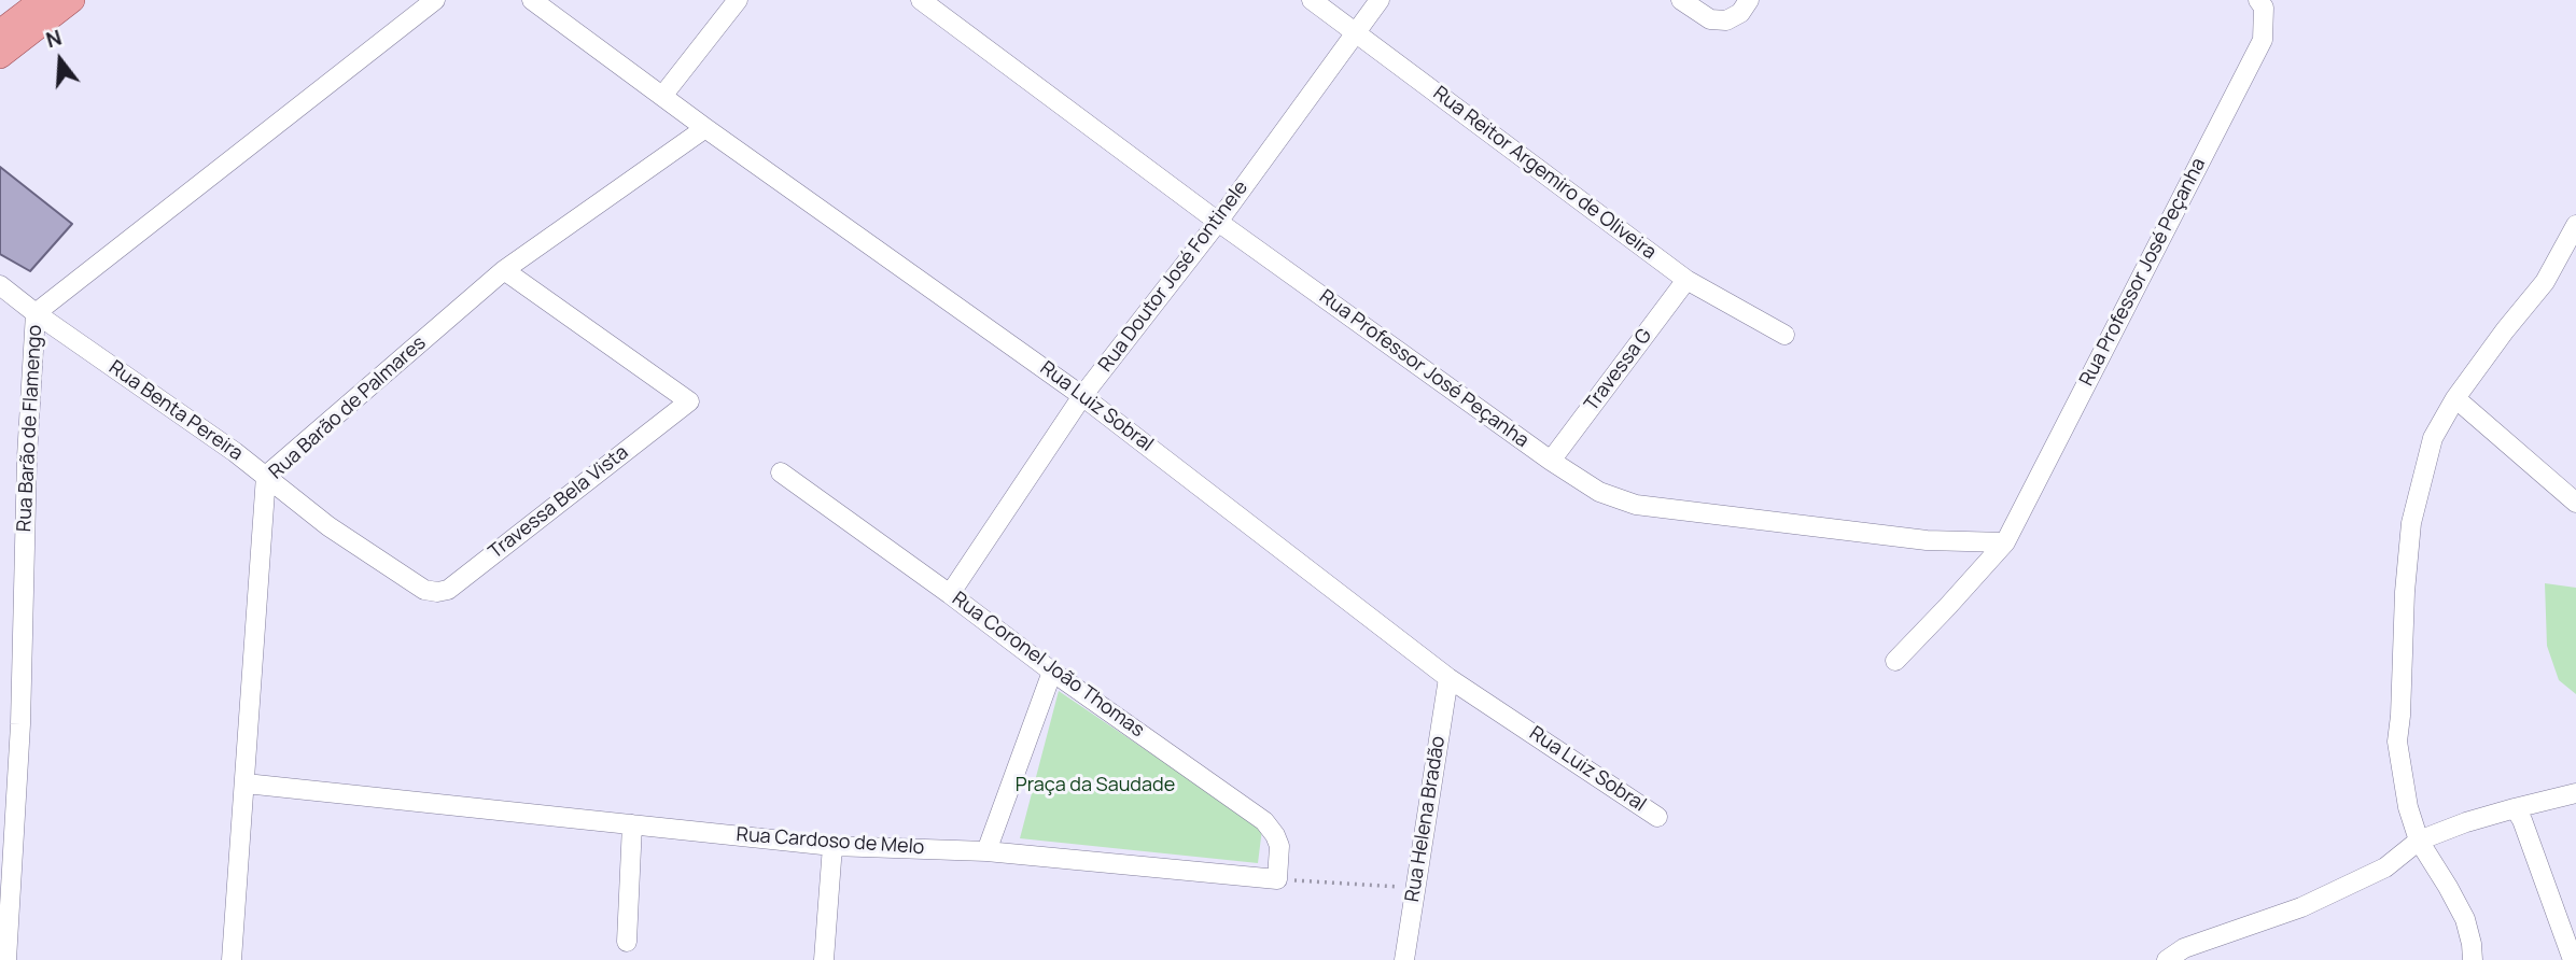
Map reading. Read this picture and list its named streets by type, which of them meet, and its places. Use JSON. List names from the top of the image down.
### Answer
{
  "streets": {
    "street": [
      "Rua Reitor Argemiro de Oliveira",
      "Rua Professor José Peçanha",
      "Rua Doutor José Fontinele",
      "Travessa G",
      "Rua Luiz Sobral",
      "Rua Barão de Palmares",
      "Rua Benta Pereira",
      "Rua Barão de Flamengo",
      "Travessa Bela Vista",
      "Rua Coronel João Thomas",
      "Rua Helena Bradão",
      "Rua Cardoso de Melo"
    ]
  },
  "crossings": [
    ["Rua Reitor Argemiro de Oliveira", "Rua Doutor José Fontinele"],
    ["Rua Reitor Argemiro de Oliveira", "Travessa G"],
    ["Rua Professor José Peçanha", "Rua Doutor José Fontinele"],
    ["Rua Professor José Peçanha", "Travessa G"],
    ["Rua Doutor José Fontinele", "Rua Luiz Sobral"],
    ["Rua Doutor José Fontinele", "Rua Coronel João Thomas"],
    ["Rua Luiz Sobral", "Rua Barão de Palmares"],
    ["Rua Luiz Sobral", "Rua Helena Bradão"],
    ["Rua Barão de Palmares", "Rua Benta Pereira"],
    ["Rua Barão de Palmares", "Travessa Bela Vista"],
    ["Rua Barão de Palmares", "Rua Cardoso de Melo"],
    ["Rua Benta Pereira", "Rua Barão de Flamengo"],
    ["Rua Benta Pereira", "Travessa Bela Vista"],
    ["Rua Coronel João Thomas", "Rua Cardoso de Melo"]
  ],
  "parks": ["Praça da Saudade"],
  "north": "top"
}
